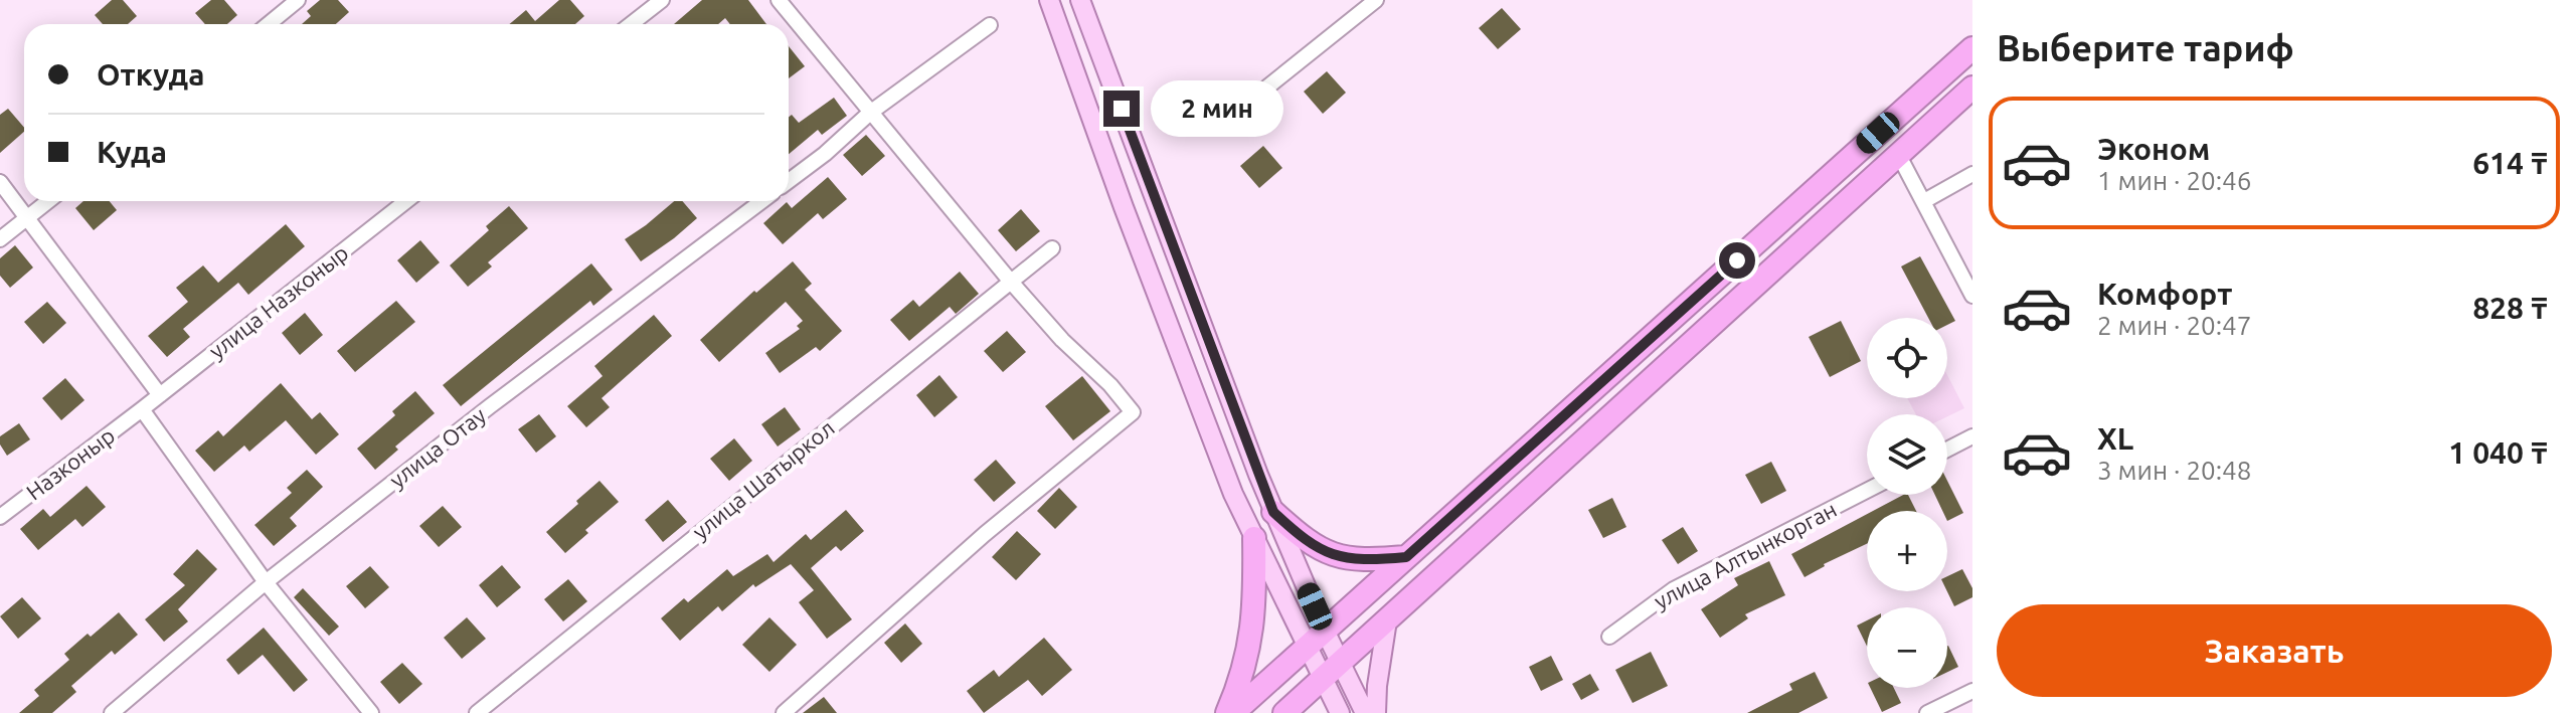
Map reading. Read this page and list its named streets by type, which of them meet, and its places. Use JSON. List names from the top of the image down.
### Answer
{
  "streets": {
    "street": [
      "улица Назконыр",
      "улица Отау",
      "Назконыр",
      "улица Шатыркол",
      "улица Алтынкорган"
    ]
  },
  "crossings": [
    ["улица Назконыр", "Назконыр"]
  ],
  "page": {
    "heading": "Выберите тариф",
    "banner": ["Откуда", "Куда"],
    "bubble": "2 мин",
    "list": [
      {
        "name": "Эконом",
        "note": "1 мин · 20:46",
        "value": "614 ₸"
      },
      {
        "name": "Комфорт",
        "note": "2 мин · 20:47",
        "value": "828 ₸"
      },
      {
        "name": "XL",
        "note": "3 мин · 20:48",
        "value": "1 040 ₸"
      }
    ],
    "map_buttons": ["+", "−"],
    "buttons": "Заказать"
  }
}
